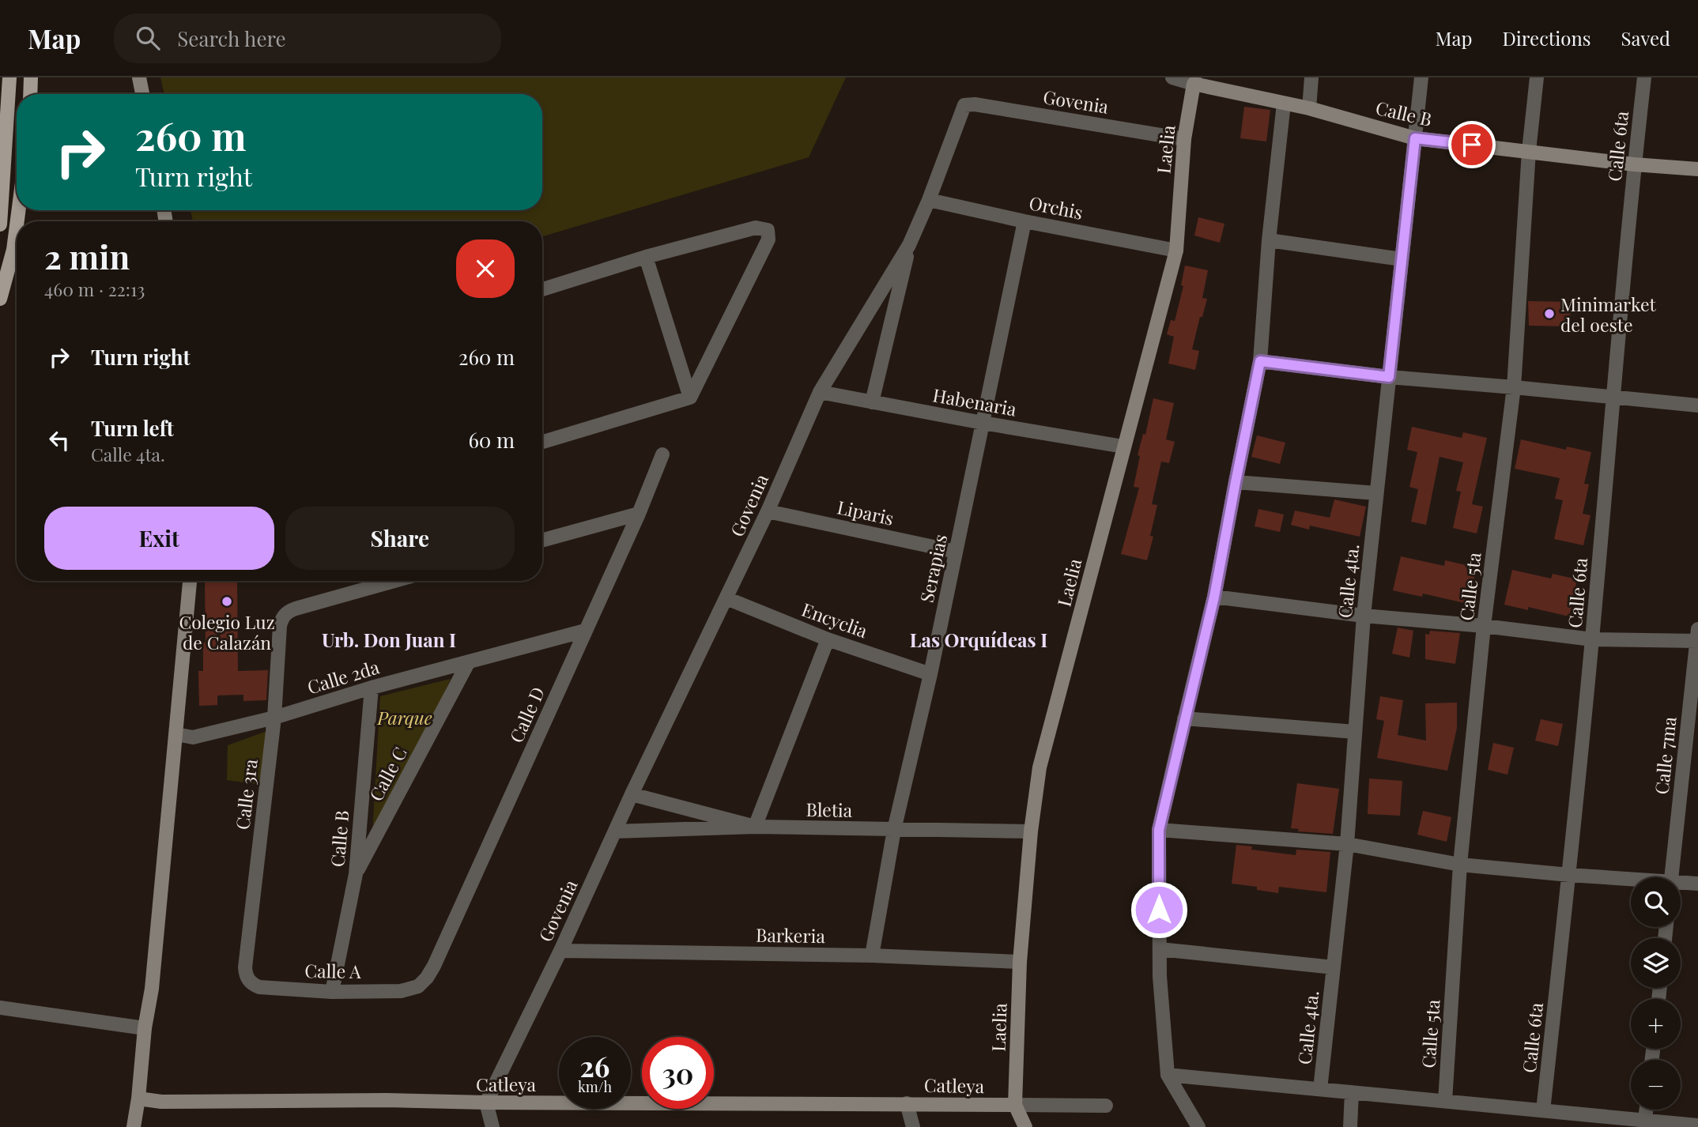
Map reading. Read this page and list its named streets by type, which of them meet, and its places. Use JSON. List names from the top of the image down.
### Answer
{
  "streets": {
    "street": [
      "Govenia",
      "Calle B",
      "Calle 6ta",
      "Laelia",
      "Orchis",
      "Habenaria",
      "Liparis",
      "Serapias",
      "Calle 4ta.",
      "Calle 5ta",
      "Encyclia",
      "Calle 2da",
      "Calle D",
      "Calle 7ma",
      "Calle C",
      "Calle 3ra",
      "Bletia",
      "Barkeria",
      "Calle A",
      "Catleya"
    ]
  },
  "crossings": [
    ["Govenia", "Laelia"],
    ["Govenia", "Orchis"],
    ["Govenia", "Habenaria"],
    ["Govenia", "Liparis"],
    ["Govenia", "Encyclia"],
    ["Govenia", "Bletia"],
    ["Govenia", "Barkeria"],
    ["Govenia", "Catleya"],
    ["Calle B", "Calle 6ta"],
    ["Calle B", "Laelia"],
    ["Calle B", "Calle 4ta."],
    ["Calle B", "Calle 5ta"],
    ["Calle B", "Calle 2da"],
    ["Calle B", "Calle C"],
    ["Calle B", "Calle A"],
    ["Laelia", "Orchis"],
    ["Laelia", "Habenaria"],
    ["Laelia", "Bletia"],
    ["Laelia", "Barkeria"],
    ["Laelia", "Catleya"],
    ["Orchis", "Serapias"],
    ["Habenaria", "Serapias"],
    ["Liparis", "Serapias"],
    ["Serapias", "Encyclia"],
    ["Serapias", "Bletia"],
    ["Serapias", "Barkeria"],
    ["Calle 2da", "Calle D"],
    ["Calle 2da", "Calle C"],
    ["Calle 2da", "Calle 3ra"],
    ["Calle D", "Calle A"],
    ["Calle 3ra", "Calle A"]
  ],
  "districts": ["Urb. Don Juan I", "Las Orquídeas I"],
  "parks": ["Parque"],
  "places": ["Minimarket del oeste", "Colegio Luz de Calazán"],
  "page": {
    "header": "Map",
    "search": "Search here",
    "nav": ["Map", "Directions", "Saved"],
    "turn": ["260 m", "Turn right"],
    "heading": ["2 min", "460 m · 22:13"],
    "list": [
      {
        "name": "Turn right",
        "value": "260 m"
      },
      {
        "name": "Turn left",
        "note": "Calle 4ta.",
        "value": "60 m"
      }
    ],
    "buttons": ["Exit", "Share"],
    "map_buttons": ["+", "−"],
    "speed": "26 km/h",
    "limit": "30"
  }
}
